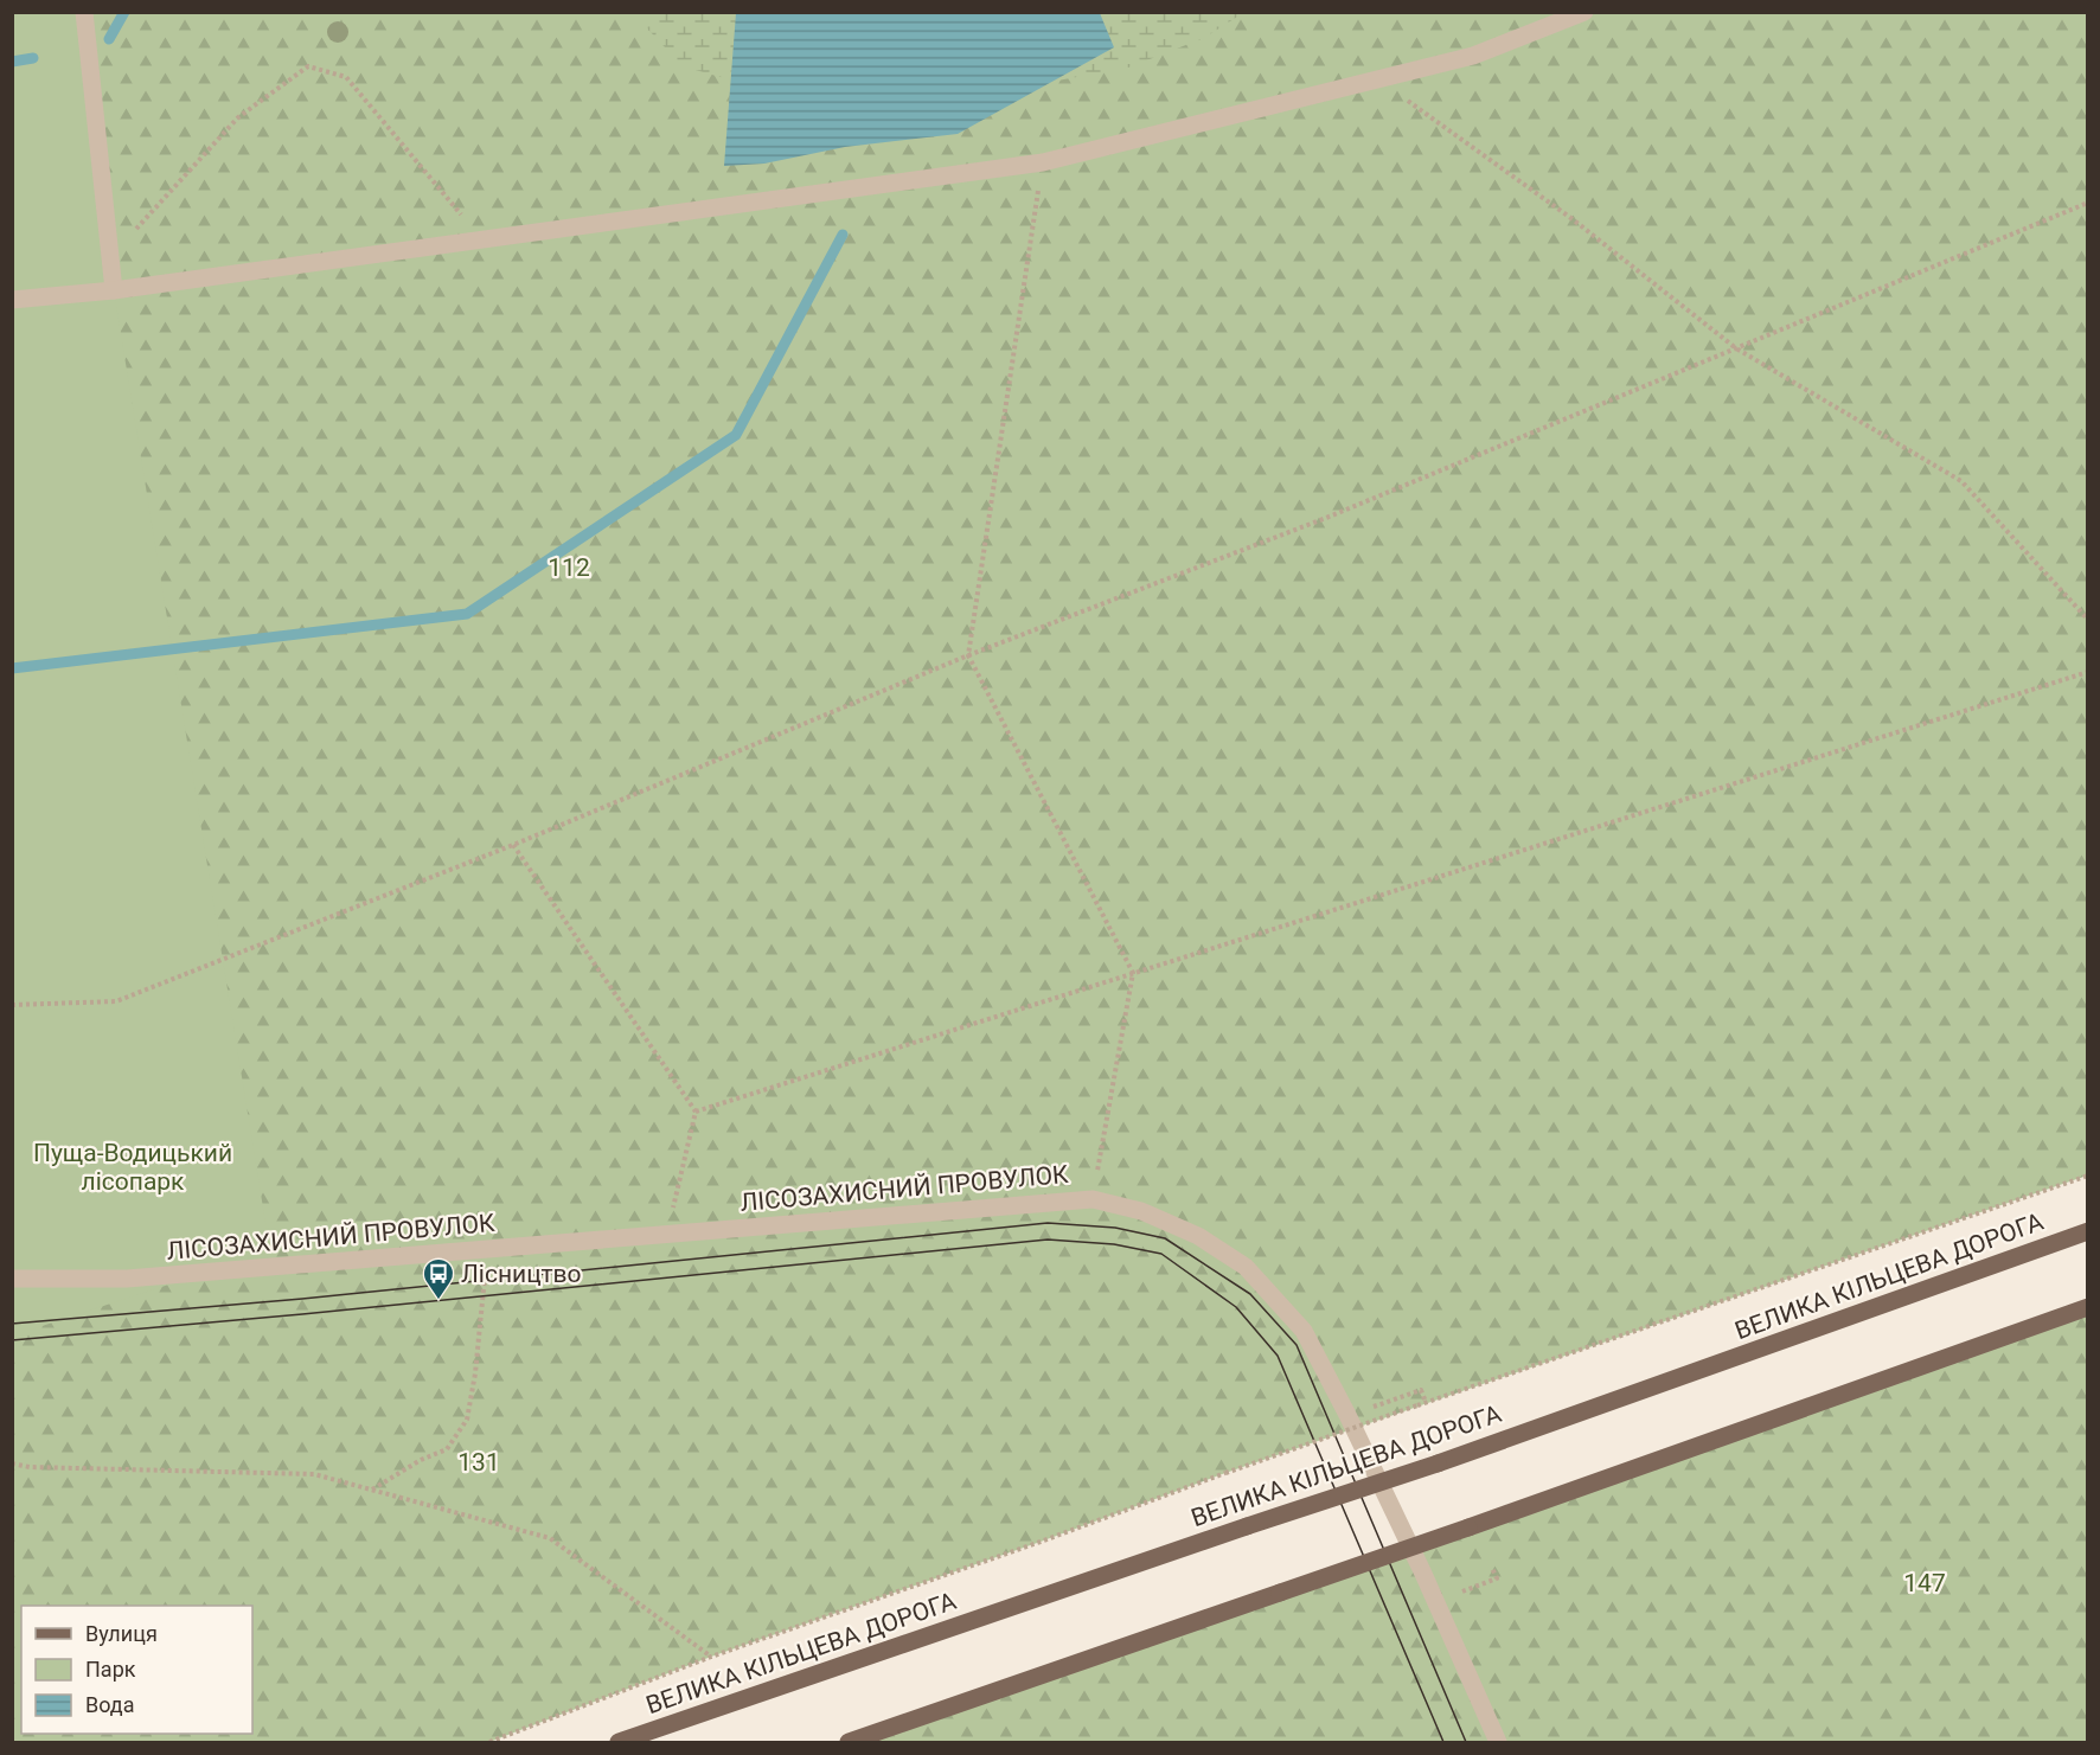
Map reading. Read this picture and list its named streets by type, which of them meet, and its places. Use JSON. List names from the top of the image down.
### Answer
{
  "streets": {
    "main road": ["ВЕЛИКА КІЛЬЦЕВА ДОРОГА"],
    "street": ["ЛІСОЗАХИСНИЙ ПРОВУЛОК"]
  },
  "parks": [
    "112",
    "Пуща-Водицький лісопарк",
    "131",
    "147"
  ],
  "places": {
    "bus stop": ["Лісництво"]
  },
  "legend": ["Вулиця", "Парк", "Вода"]
}
